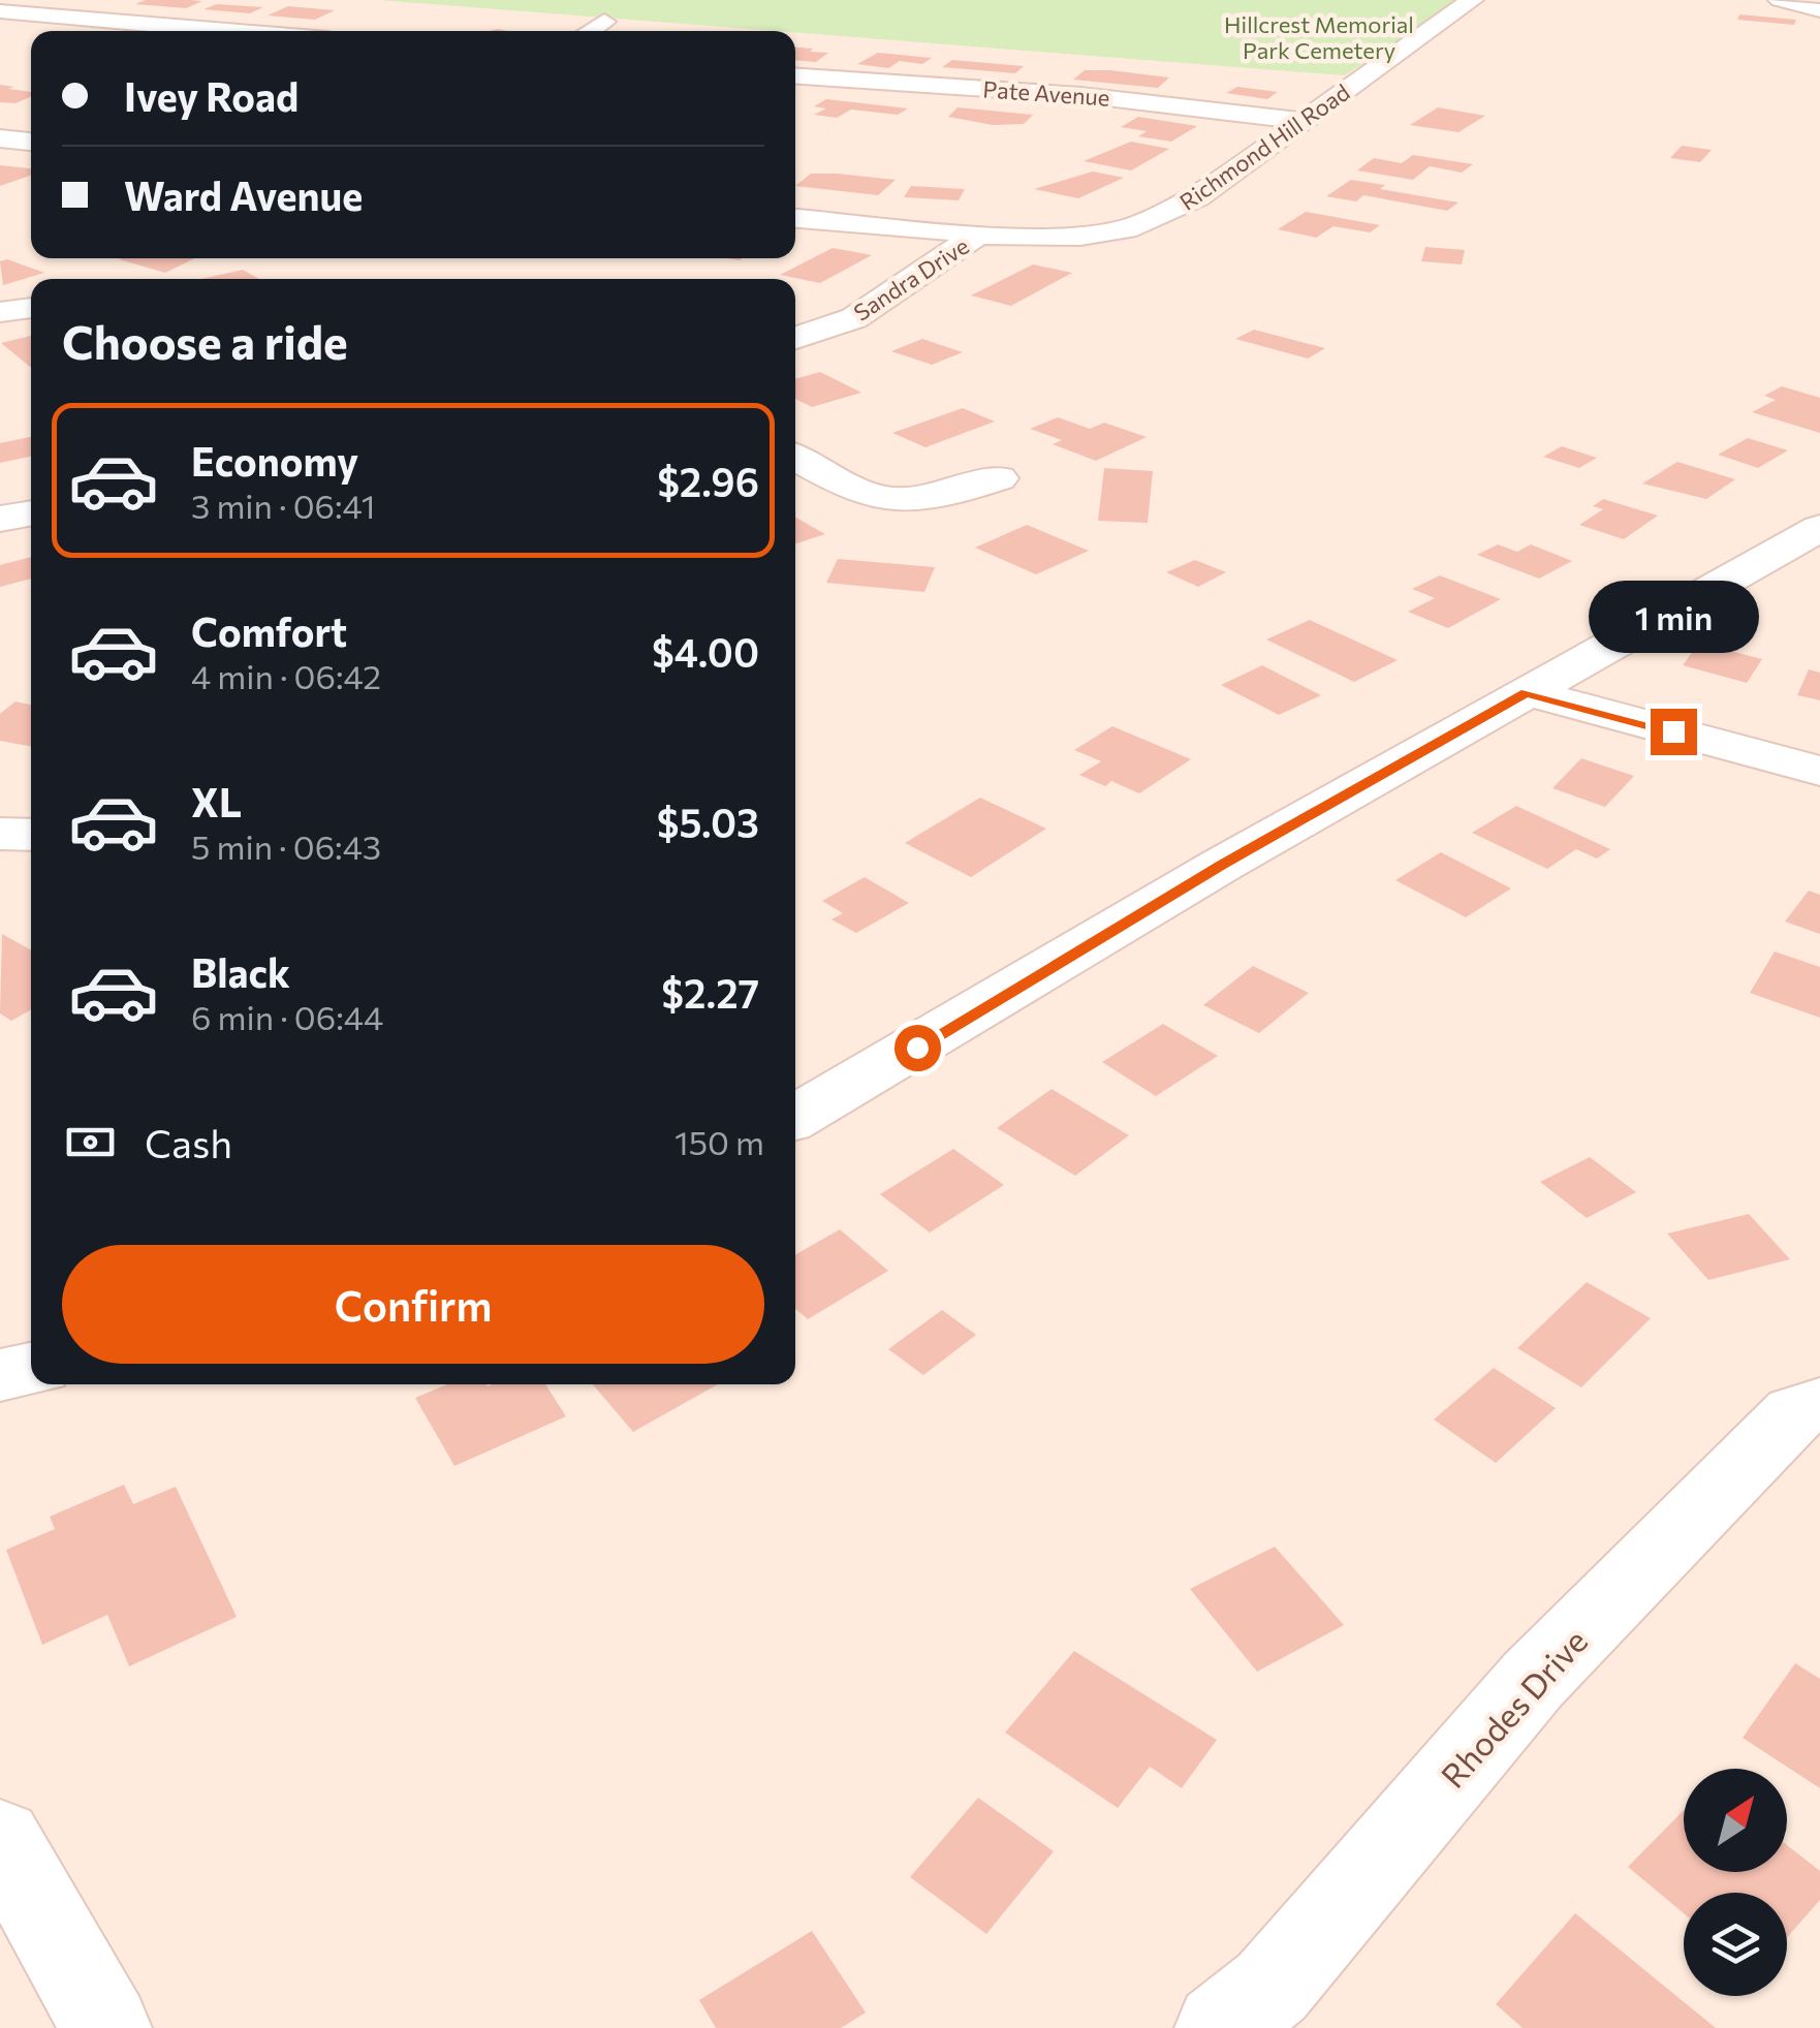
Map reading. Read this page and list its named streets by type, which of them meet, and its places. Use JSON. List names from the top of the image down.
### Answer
{
  "streets": {
    "street": [
      "Pate Avenue",
      "Richmond Hill Road",
      "Sandra Drive",
      "Rhodes Drive"
    ]
  },
  "crossings": [
    ["Pate Avenue", "Richmond Hill Road"],
    ["Richmond Hill Road", "Sandra Drive"]
  ],
  "parks": ["Hillcrest Memorial Park Cemetery"],
  "north": "top right",
  "page": {
    "banner": ["Ivey Road", "Ward Avenue"],
    "heading": "Choose a ride",
    "list": [
      {
        "name": "Economy",
        "note": "3 min · 06:41",
        "value": "$2.96"
      },
      {
        "name": "Comfort",
        "note": "4 min · 06:42",
        "value": "$4.00"
      },
      {
        "name": "XL",
        "note": "5 min · 06:43",
        "value": "$5.03"
      },
      {
        "name": "Black",
        "note": "6 min · 06:44",
        "value": "$2.27"
      }
    ],
    "bubble": "1 min",
    "pay": ["Cash", "150 m"],
    "buttons": "Confirm"
  }
}
